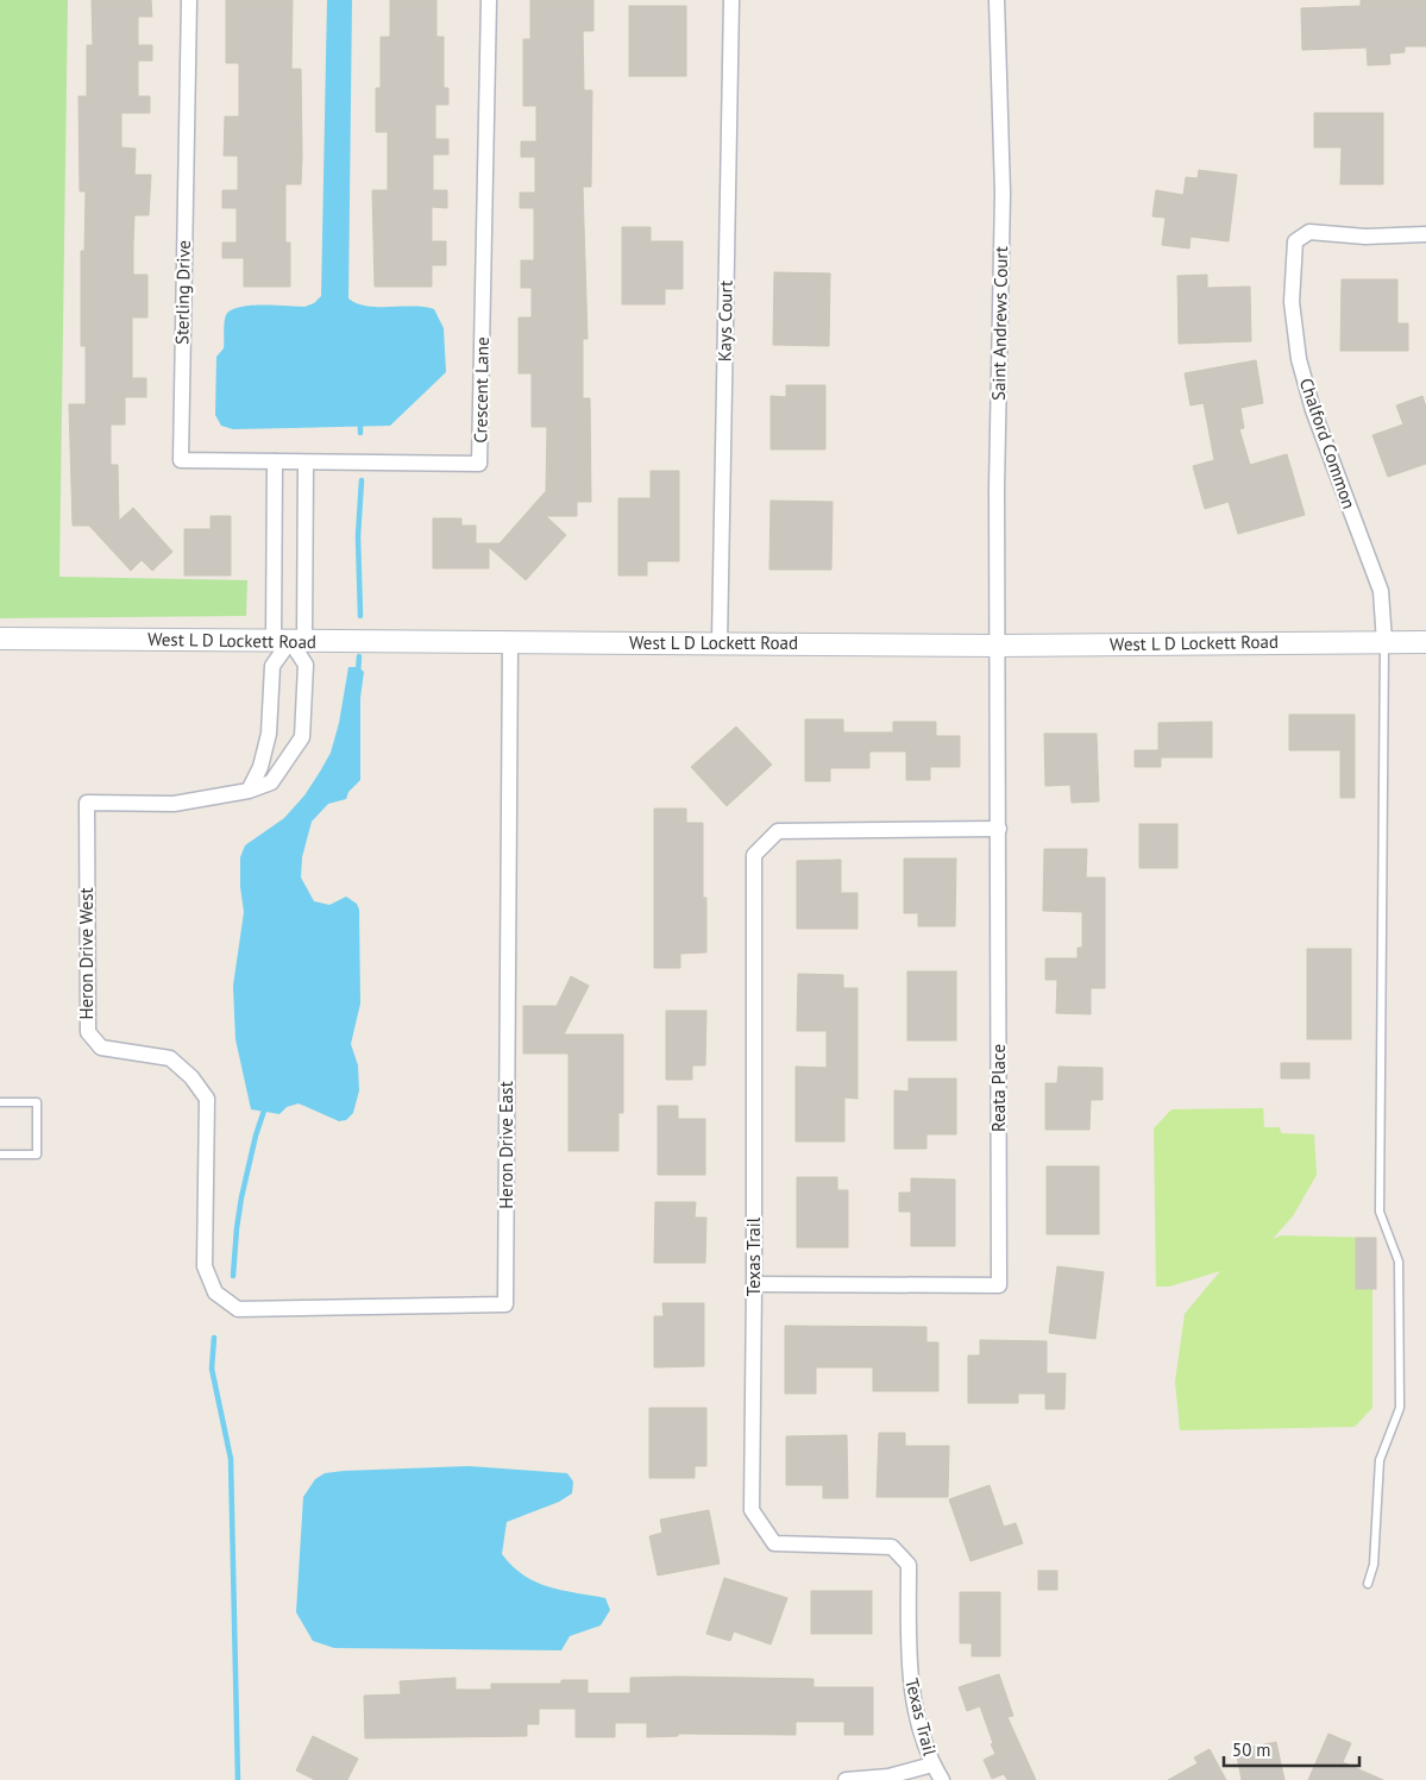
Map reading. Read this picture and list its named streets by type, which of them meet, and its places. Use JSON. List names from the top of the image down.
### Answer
{
  "streets": {
    "main road": ["West L D Lockett Road"],
    "street": [
      "Sterling Drive",
      "Kays Court",
      "Saint Andrews Court",
      "Crescent Lane",
      "Chalford Common",
      "Heron Drive West",
      "Reata Place",
      "Heron Drive East",
      "Texas Trail"
    ]
  },
  "crossings": [
    ["Sterling Drive", "Crescent Lane"],
    ["Kays Court", "West L D Lockett Road"],
    ["Saint Andrews Court", "West L D Lockett Road"],
    ["Saint Andrews Court", "Reata Place"],
    ["Chalford Common", "West L D Lockett Road"],
    ["West L D Lockett Road", "Heron Drive West"],
    ["West L D Lockett Road", "Reata Place"],
    ["West L D Lockett Road", "Heron Drive East"],
    ["Heron Drive West", "Heron Drive East"],
    ["Reata Place", "Texas Trail"]
  ],
  "scale_bar": "50 m"
}
